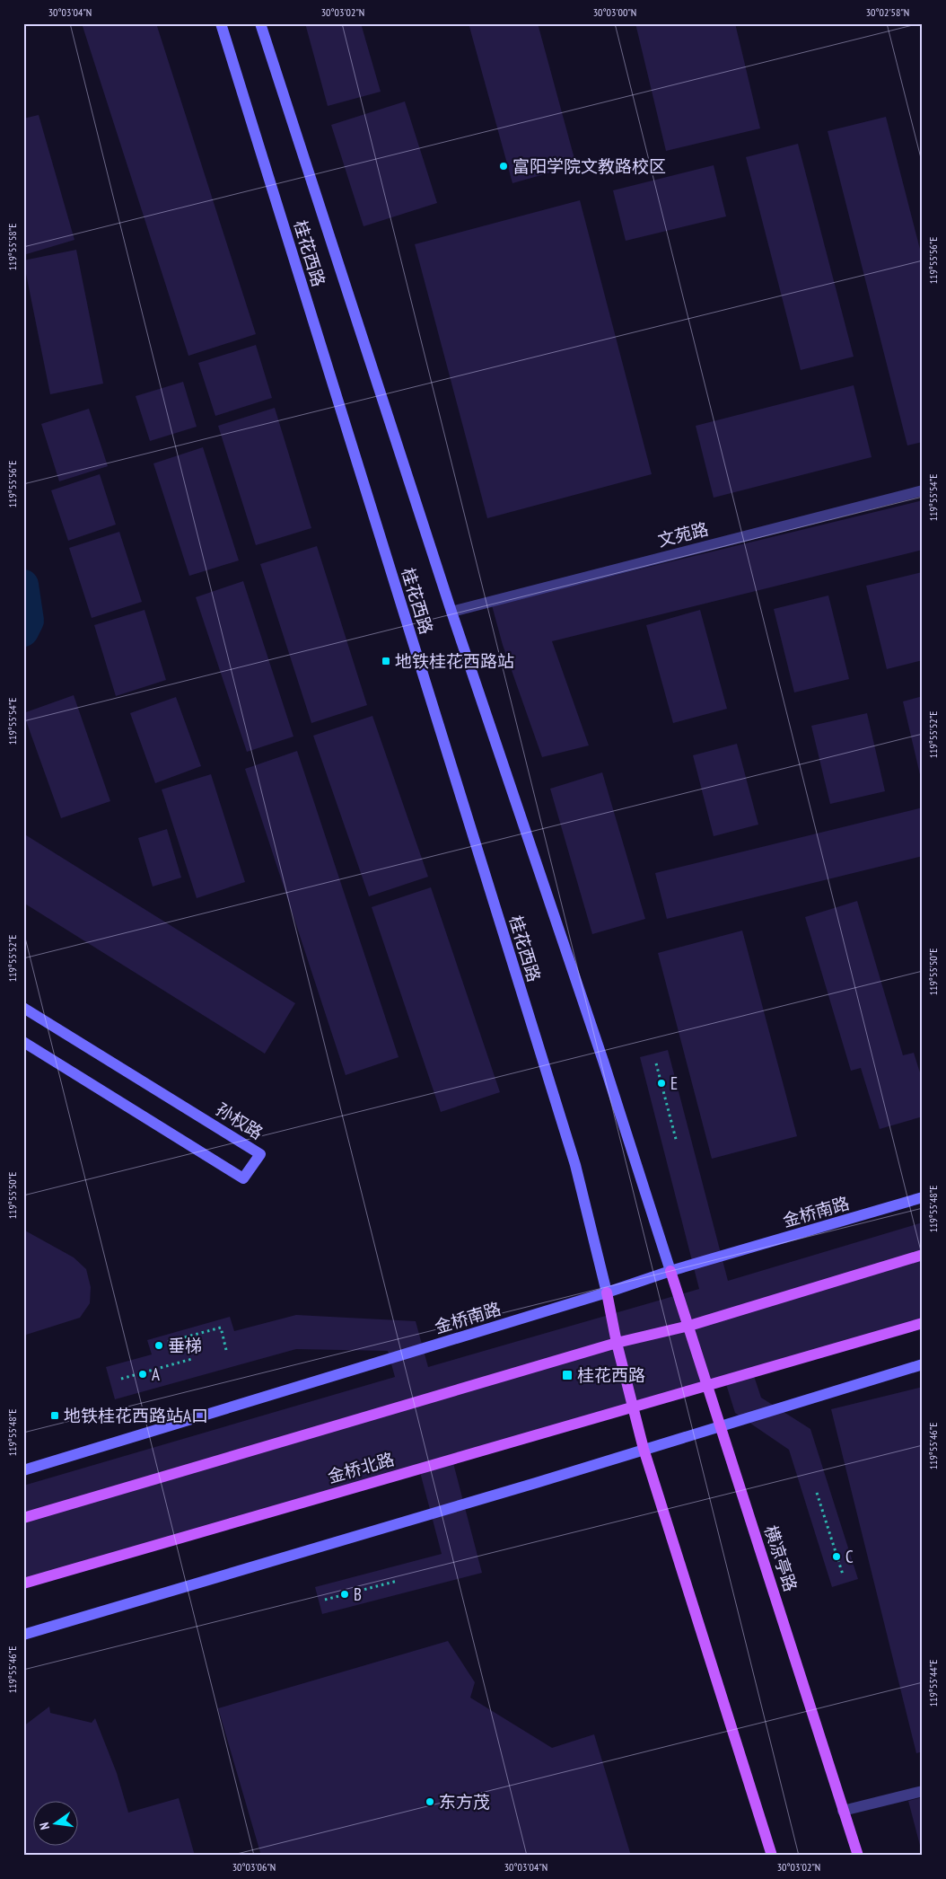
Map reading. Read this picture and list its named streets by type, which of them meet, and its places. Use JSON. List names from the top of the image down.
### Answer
{
  "streets": {
    "main road": [
      "桂花西路",
      "孙权路",
      "金桥南路",
      "金桥北路",
      "横凉亭路"
    ],
    "street": ["文苑路"]
  },
  "crossings": [
    ["桂花西路", "文苑路"],
    ["桂花西路", "金桥南路"],
    ["桂花西路", "横凉亭路"],
    ["金桥南路", "横凉亭路"],
    ["金桥北路", "横凉亭路"]
  ],
  "places": {
    "other": [
      "富阳学院文教路校区",
      "E",
      "垂梯",
      "A",
      "C",
      "B",
      "东方茂"
    ],
    "transit": ["地铁桂花西路站", "桂花西路", "地铁桂花西路站A口"]
  },
  "north": "left",
  "coordinates": [
    "30°03'04\"N",
    "30°03'02\"N",
    "30°03'00\"N",
    "30°02'58\"N",
    "119°55'58\"E",
    "119°55'56\"E",
    "119°55'54\"E",
    "119°55'52\"E",
    "119°55'50\"E",
    "119°55'48\"E",
    "119°55'46\"E",
    "119°55'44\"E",
    "30°03'06\"N"
  ]
}
